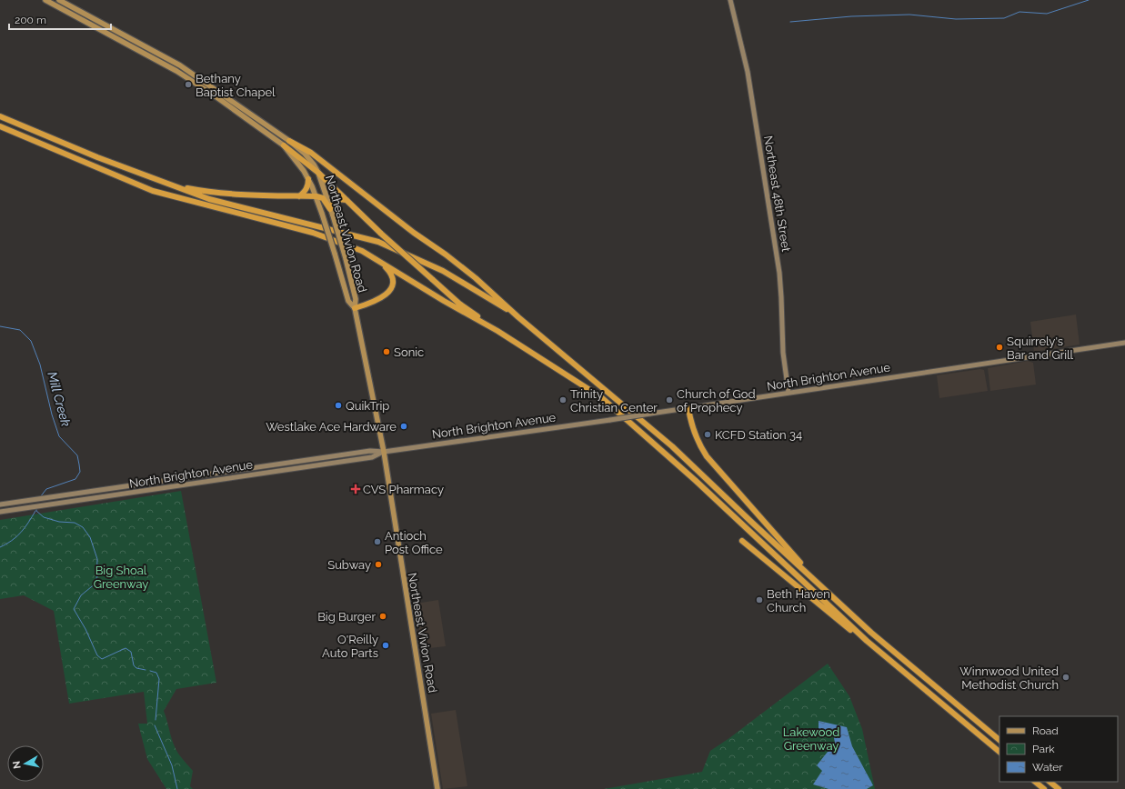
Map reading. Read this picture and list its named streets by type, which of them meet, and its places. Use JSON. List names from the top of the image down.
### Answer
{
  "streets": {
    "main road": ["Northeast 48th Street", "Northeast Vivion Road", "North Brighton Avenue"]
  },
  "crossings": [
    ["Northeast 48th Street", "North Brighton Avenue"],
    ["Northeast Vivion Road", "North Brighton Avenue"]
  ],
  "water": ["Mill Creek"],
  "parks": ["Big Shoal Greenway", "Lakewood Greenway"],
  "places": {
    "other": [
      "Bethany Baptist Chapel",
      "Squirrely's Bar and Grill",
      "Sonic",
      "Trinity Christian Center",
      "Church of God of Prophecy",
      "QuikTrip",
      "Westlake Ace Hardware",
      "KCFD Station 34",
      "Antioch Post Office",
      "Subway",
      "Beth Haven Church",
      "Big Burger",
      "O'Reilly Auto Parts",
      "Winnwood United Methodist Church"
    ],
    "health": ["CVS Pharmacy"]
  },
  "legend": ["Road", "Park", "Water"],
  "scale_bar": "200 m",
  "north": "left"
}
